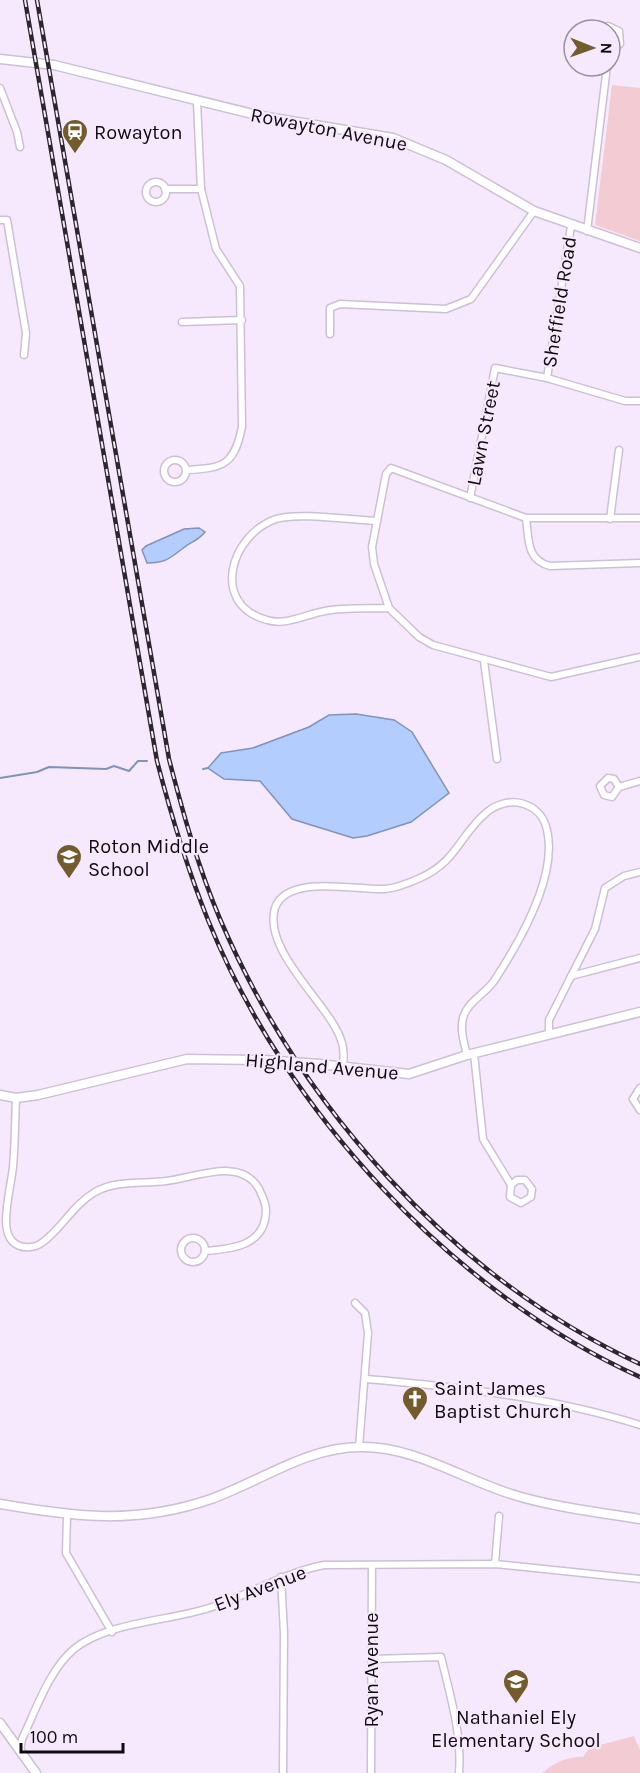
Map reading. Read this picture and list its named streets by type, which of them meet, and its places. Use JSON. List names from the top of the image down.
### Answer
{
  "streets": {
    "street": [
      "Rowayton Avenue",
      "Sheffield Road",
      "Lawn Street",
      "Highland Avenue",
      "Ely Avenue",
      "Ryan Avenue"
    ]
  },
  "crossings": [
    ["Rowayton Avenue", "Sheffield Road"],
    ["Sheffield Road", "Lawn Street"],
    ["Ely Avenue", "Ryan Avenue"]
  ],
  "places": {
    "station": ["Rowayton"],
    "school or university": ["Roton Middle School", "Nathaniel Ely Elementary School"],
    "church": ["Saint James Baptist Church"]
  },
  "scale_bar": "100 m",
  "north": "right"
}
